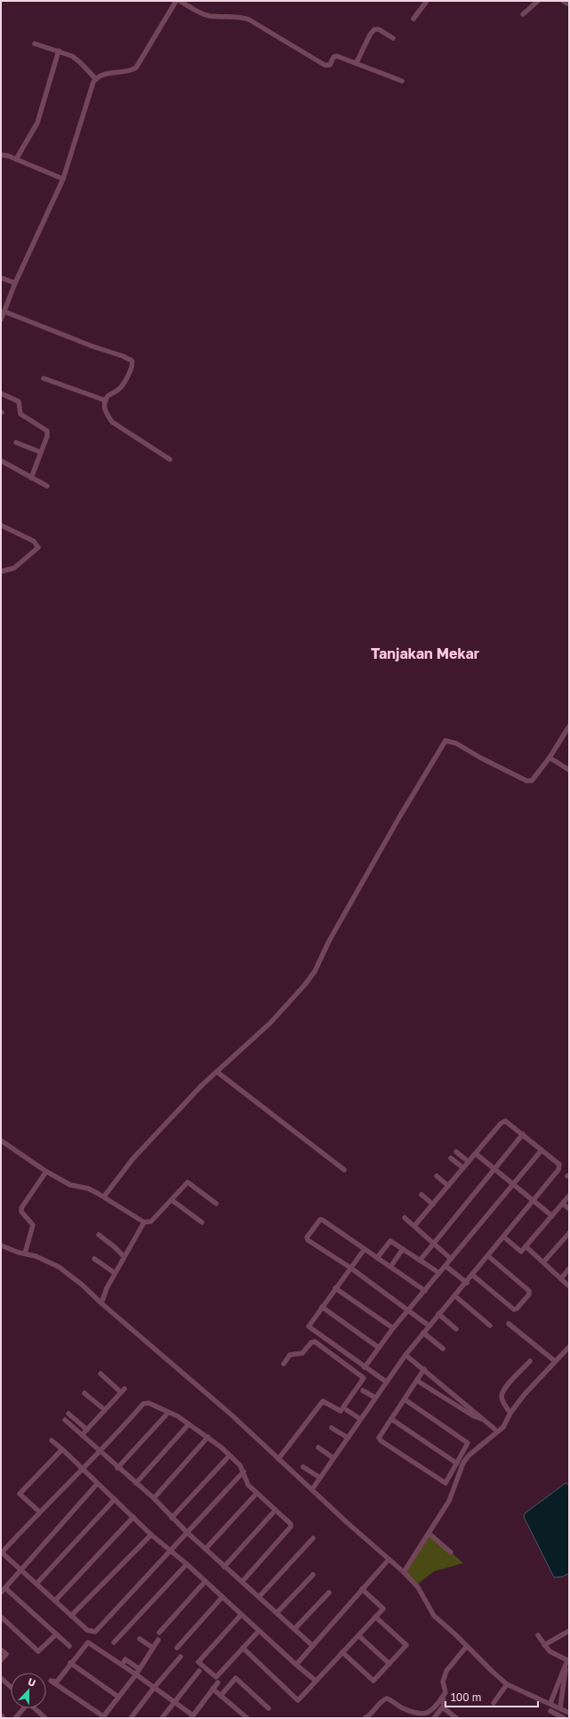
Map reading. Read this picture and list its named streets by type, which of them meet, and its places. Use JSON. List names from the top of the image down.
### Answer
{
  "districts": ["Tanjakan Mekar"],
  "scale_bar": "100 m",
  "north": "top"
}
